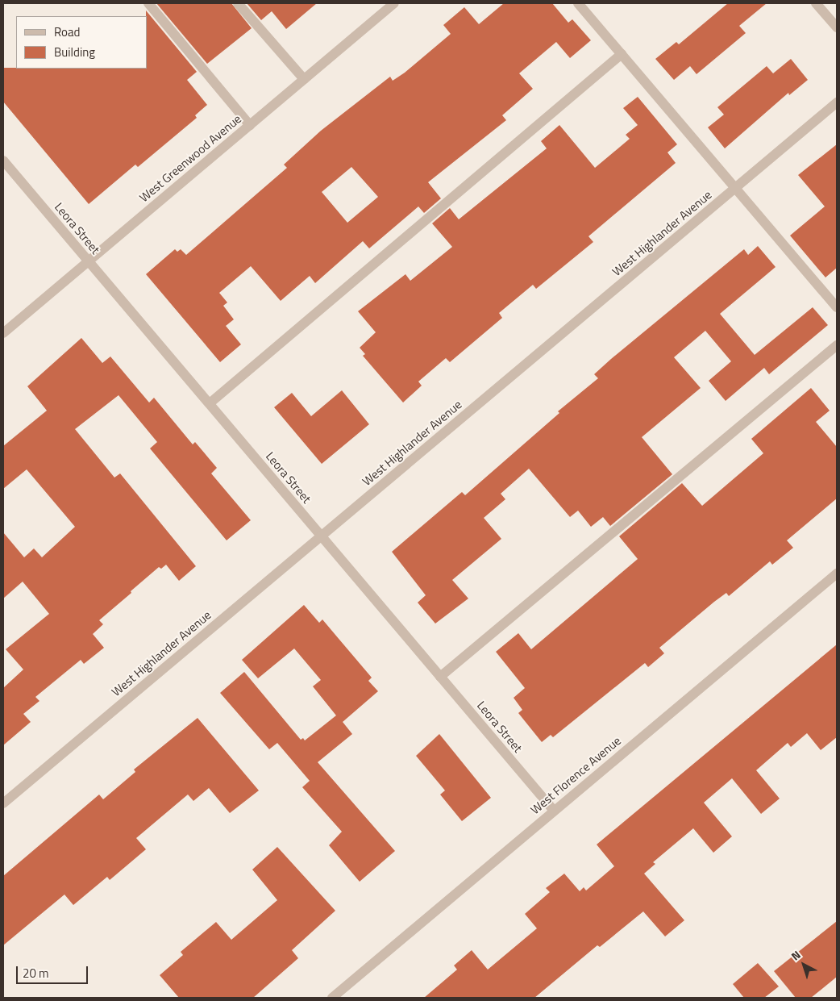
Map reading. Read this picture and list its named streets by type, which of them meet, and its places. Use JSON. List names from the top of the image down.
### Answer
{
  "streets": {
    "street": [
      "West Greenwood Avenue",
      "Leora Street",
      "West Highlander Avenue",
      "West Florence Avenue"
    ]
  },
  "crossings": [
    ["West Greenwood Avenue", "Leora Street"],
    ["Leora Street", "West Highlander Avenue"],
    ["Leora Street", "West Florence Avenue"]
  ],
  "legend": ["Road", "Building"],
  "scale_bar": "20 m",
  "north": "top left"
}
